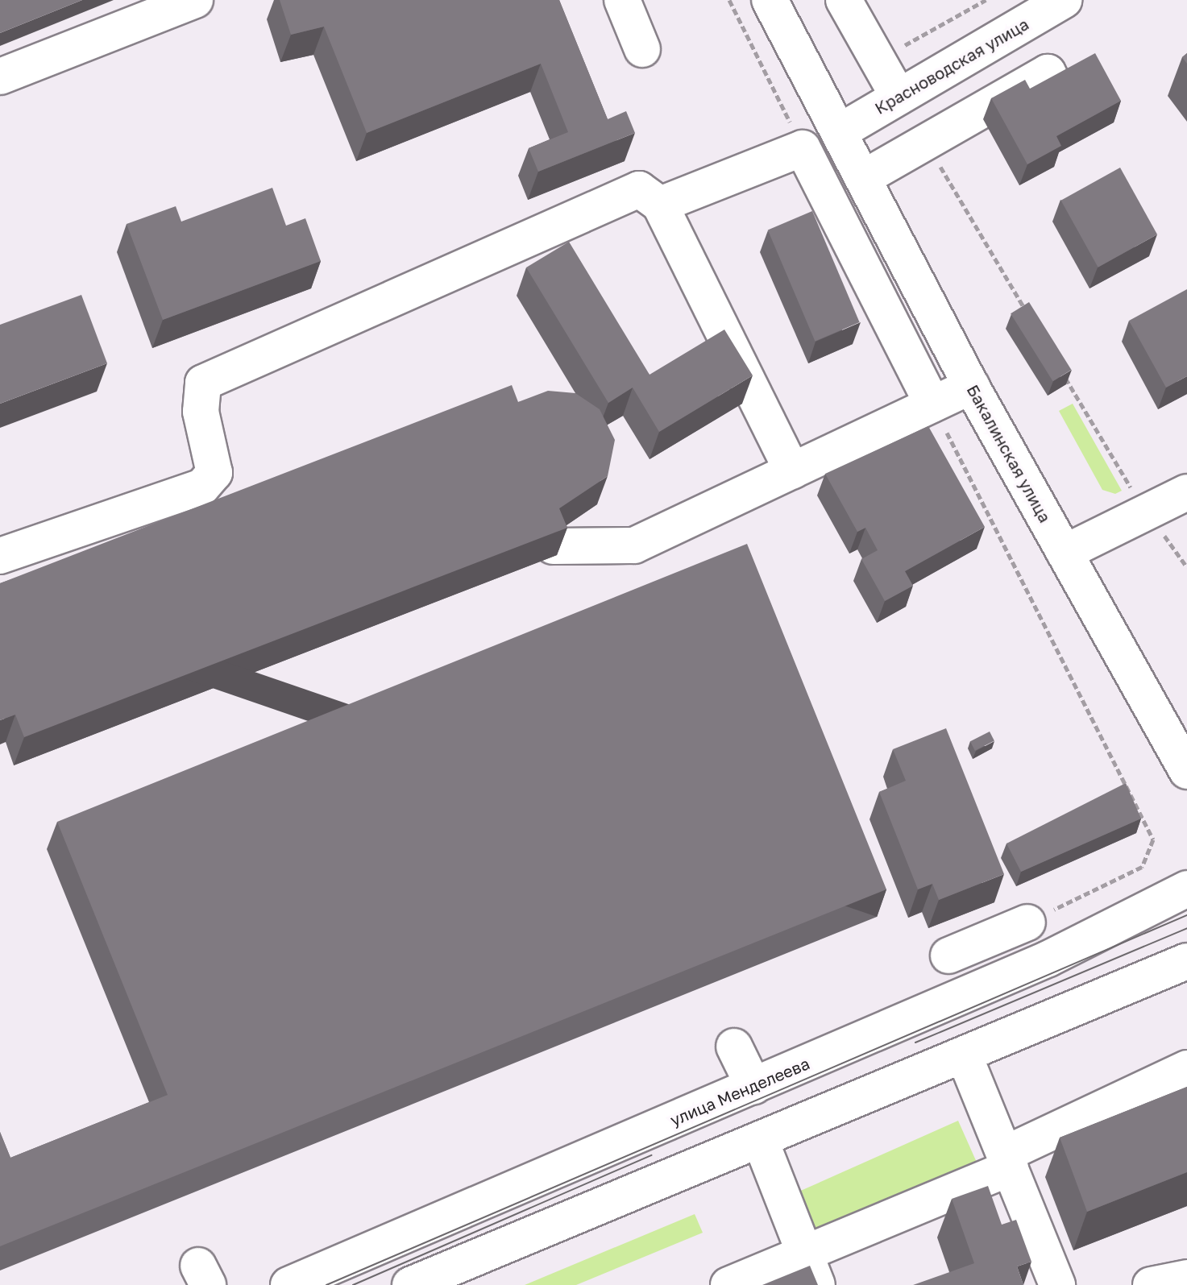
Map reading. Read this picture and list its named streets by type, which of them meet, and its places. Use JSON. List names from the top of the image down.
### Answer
{
  "streets": {
    "main road": ["Красноводская улица", "Бакалинская улица", "улица Менделеева"]
  },
  "crossings": [
    ["Красноводская улица", "Бакалинская улица"]
  ]
}
